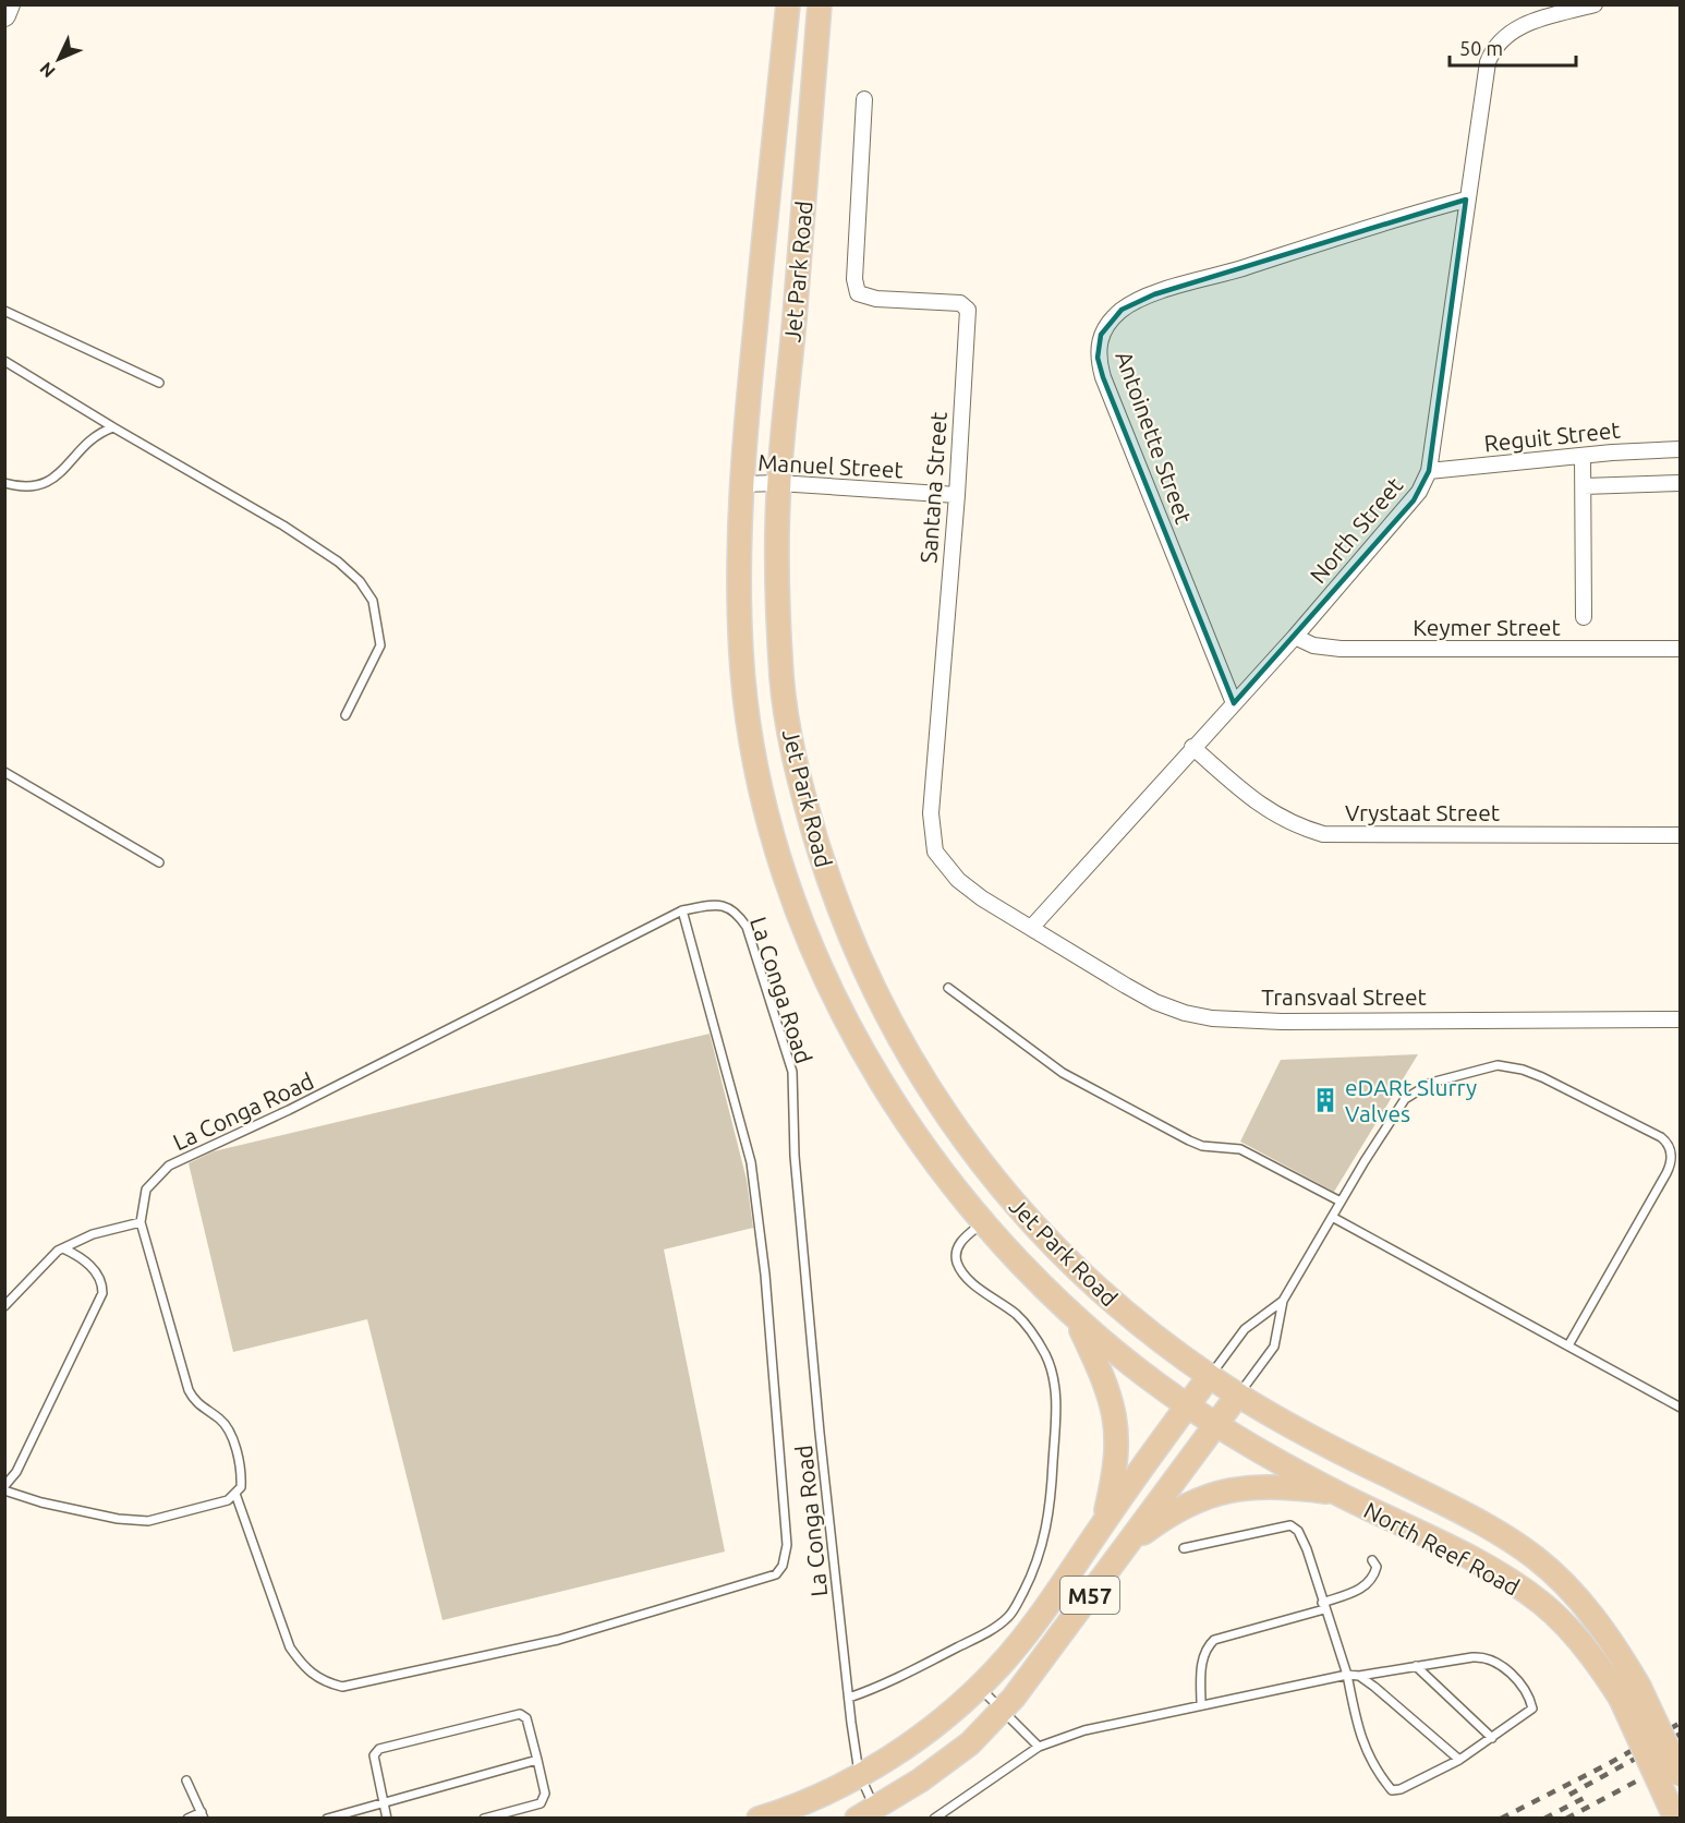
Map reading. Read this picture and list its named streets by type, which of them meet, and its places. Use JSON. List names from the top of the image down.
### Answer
{
  "streets": {
    "main road": ["Jet Park Road", "North Reef Road", "M57"],
    "street": [
      "Reguit Street",
      "Antoinette Street",
      "Manuel Street",
      "Santana Street",
      "North Street",
      "Keymer Street",
      "Vrystaat Street",
      "Transvaal Street"
    ],
    "lane": ["La Conga Road"]
  },
  "crossings": [
    ["Jet Park Road", "Manuel Street"],
    ["Jet Park Road", "North Reef Road"],
    ["Jet Park Road", "M57"],
    ["Reguit Street", "North Street"],
    ["Antoinette Street", "North Street"],
    ["Manuel Street", "Santana Street"],
    ["Santana Street", "North Street"],
    ["Santana Street", "Transvaal Street"],
    ["North Street", "Keymer Street"],
    ["North Street", "Vrystaat Street"],
    ["North Street", "Transvaal Street"],
    ["La Conga Road", "M57"],
    ["North Reef Road", "M57"]
  ],
  "places": {
    "building": ["eDARt Slurry Valves"]
  },
  "scale_bar": "50 m",
  "north": "bottom left"
}
